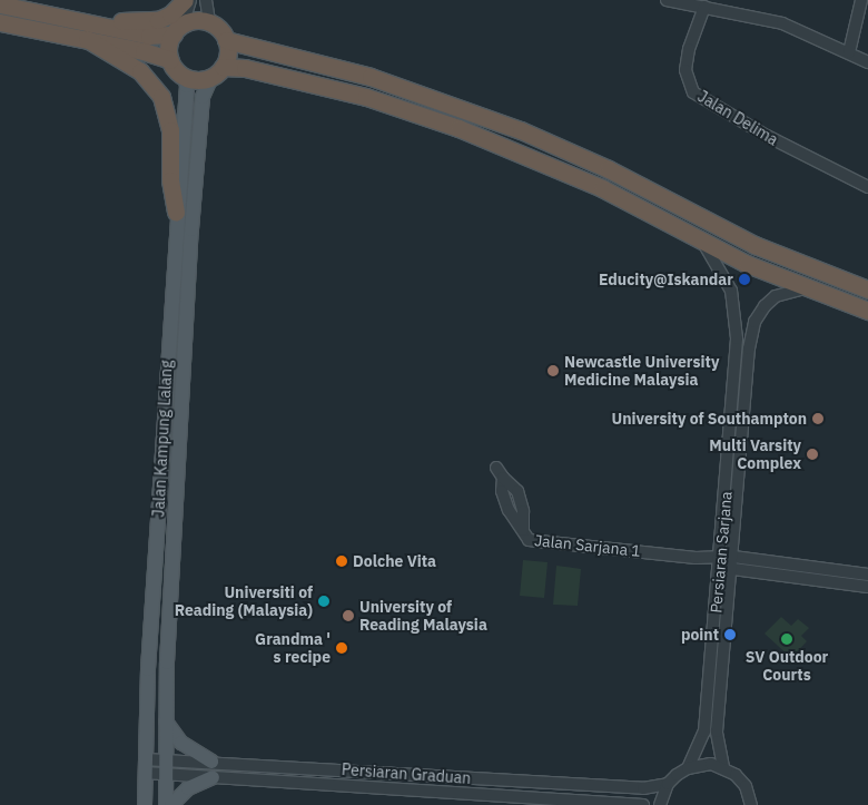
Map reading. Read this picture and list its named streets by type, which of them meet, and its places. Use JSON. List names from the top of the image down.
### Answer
{
  "streets": {
    "main road": ["Jalan Kampung Lalang"],
    "street": [
      "Jalan Delima",
      "Jalan Sarjana 1",
      "Persiaran Sarjana",
      "Persiaran Graduan"
    ]
  },
  "crossings": [
    ["Jalan Kampung Lalang", "Persiaran Graduan"]
  ],
  "places": [
    "Educity@Iskandar",
    "Newcastle University Medicine Malaysia",
    "University of Southampton",
    "Multi Varsity Complex",
    "Dolche Vita",
    "Universiti of Reading (Malaysia)",
    "University of Reading Malaysia",
    "point",
    "SV Outdoor Courts",
    "Grandma ' s recipe"
  ]
}
